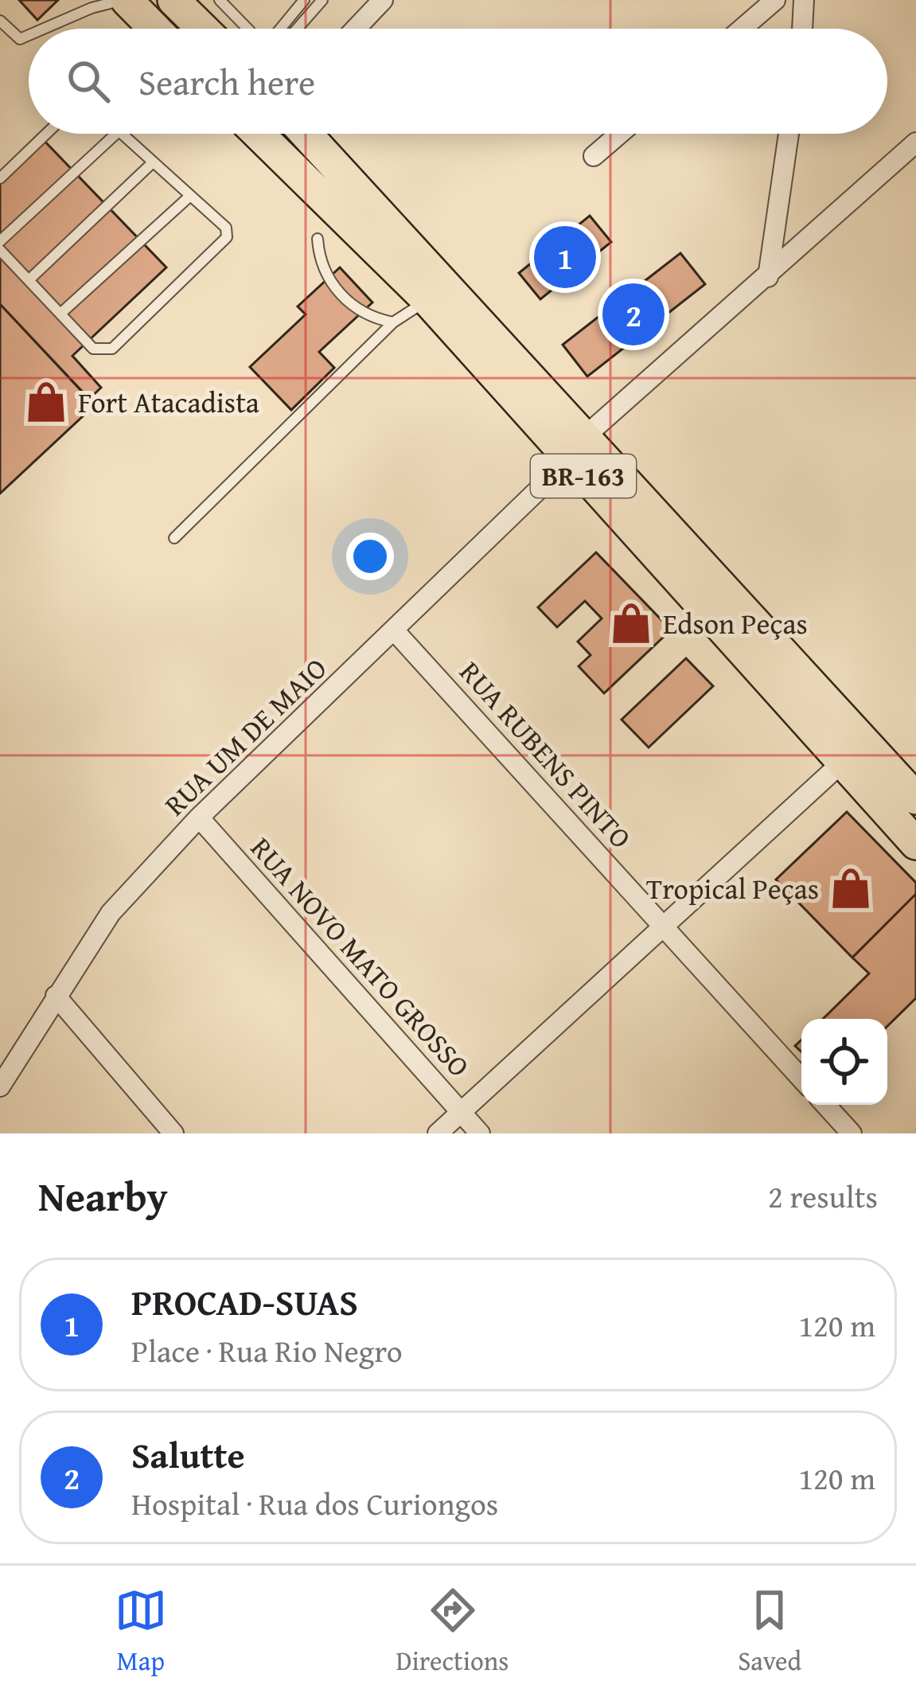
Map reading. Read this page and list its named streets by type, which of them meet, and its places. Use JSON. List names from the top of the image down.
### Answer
{
  "streets": {
    "highway": ["BR-163"],
    "street": ["RUA UM DE MAIO", "RUA RUBENS PINTO", "RUA NOVO MATO GROSSO"]
  },
  "crossings": [
    ["BR-163", "RUA UM DE MAIO"],
    ["RUA UM DE MAIO", "RUA RUBENS PINTO"],
    ["RUA UM DE MAIO", "RUA NOVO MATO GROSSO"]
  ],
  "places": {
    "shop": ["Fort Atacadista", "Edson Peças", "Tropical Peças"]
  },
  "page": {
    "search": "Search here",
    "pins": ["1", "2"],
    "heading": ["Nearby", "2 results"],
    "list": [
      {
        "mark": "1",
        "name": "PROCAD-SUAS",
        "note": "Place · Rua Rio Negro",
        "value": "120 m"
      },
      {
        "mark": "2",
        "name": "Salutte",
        "note": "Hospital · Rua dos Curiongos",
        "value": "120 m"
      }
    ],
    "nav": ["Map", "Directions", "Saved"]
  }
}
